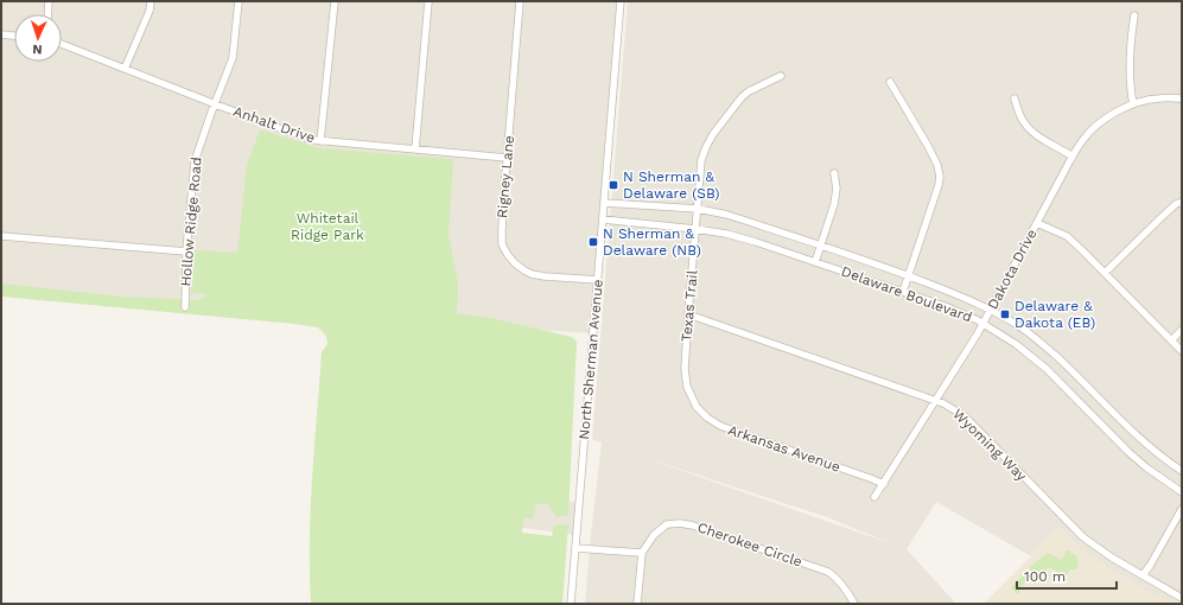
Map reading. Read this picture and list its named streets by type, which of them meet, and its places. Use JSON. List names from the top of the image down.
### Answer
{
  "streets": {
    "street": [
      "Anhalt Drive",
      "Rigney Lane",
      "Hollow Ridge Road",
      "Dakota Drive",
      "Delaware Boulevard",
      "Texas Trail",
      "North Sherman Avenue",
      "Wyoming Way",
      "Arkansas Avenue",
      "Cherokee Circle"
    ]
  },
  "crossings": [
    ["Anhalt Drive", "Rigney Lane"],
    ["Anhalt Drive", "Hollow Ridge Road"],
    ["Rigney Lane", "North Sherman Avenue"],
    ["Dakota Drive", "Delaware Boulevard"],
    ["Dakota Drive", "Wyoming Way"],
    ["Dakota Drive", "Arkansas Avenue"],
    ["Delaware Boulevard", "Texas Trail"],
    ["Delaware Boulevard", "North Sherman Avenue"],
    ["Texas Trail", "Wyoming Way"],
    ["Texas Trail", "Arkansas Avenue"]
  ],
  "parks": ["Whitetail Ridge Park"],
  "places": {
    "transit": ["N Sherman & Delaware (SB)", "N Sherman & Delaware (NB)", "Delaware & Dakota (EB)"]
  },
  "scale_bar": "100 m",
  "north": "bottom"
}
